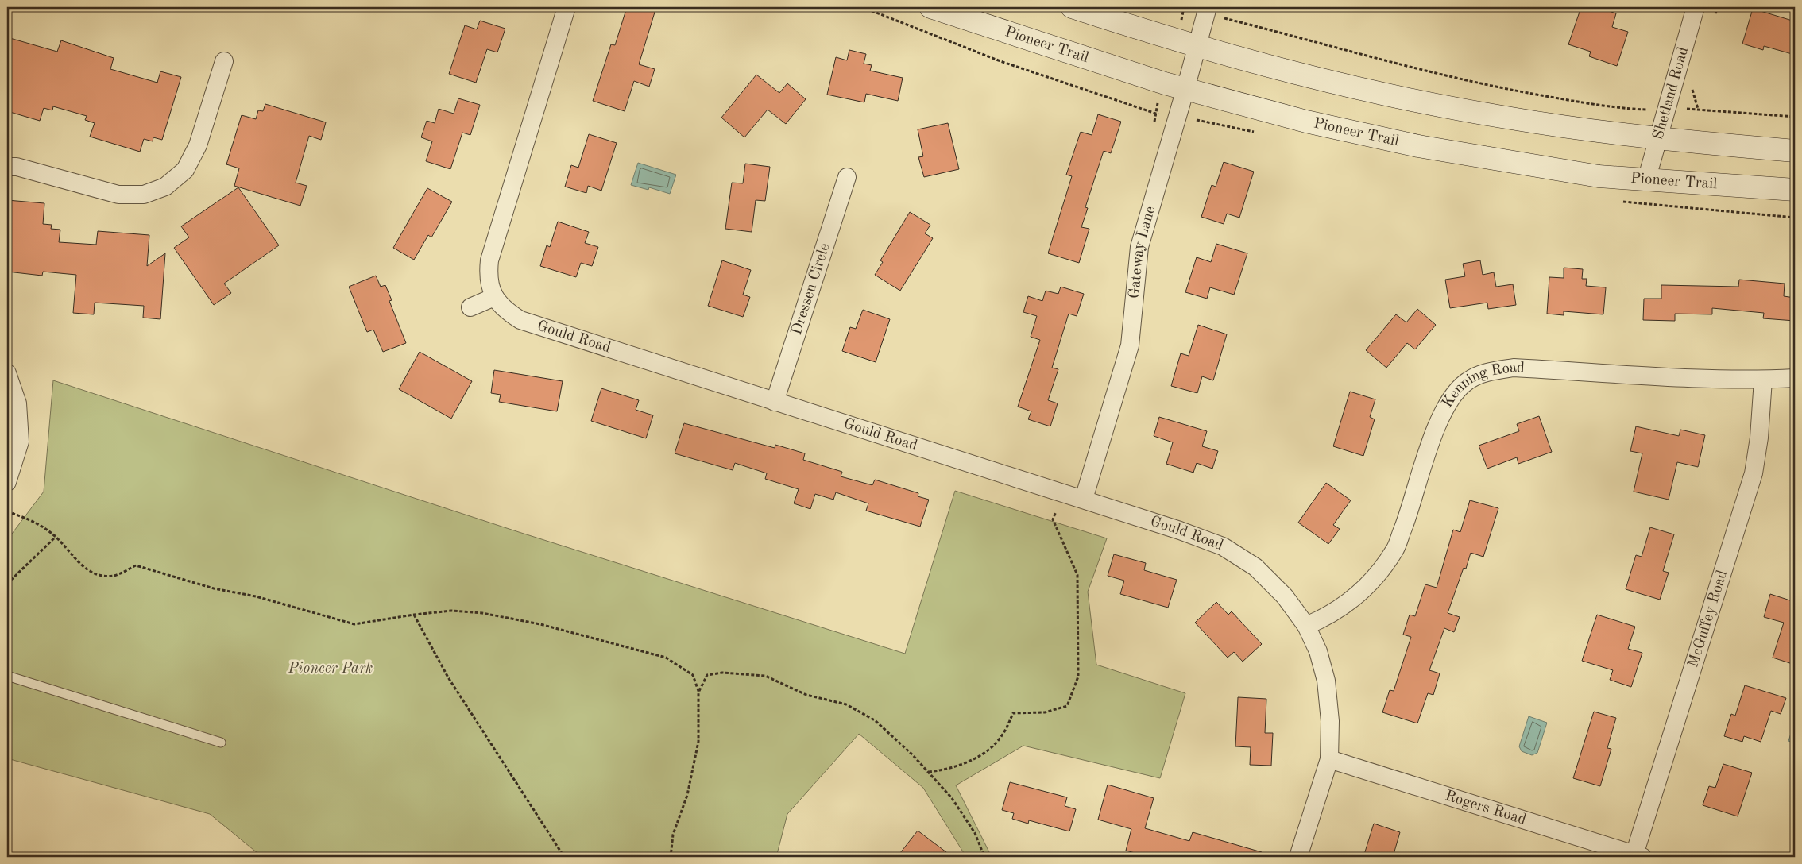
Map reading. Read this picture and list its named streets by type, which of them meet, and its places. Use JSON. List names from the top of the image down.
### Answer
{
  "streets": {
    "main road": ["Pioneer Trail"],
    "street": [
      "Shetland Road",
      "Gateway Lane",
      "Dressen Circle",
      "Gould Road",
      "Kenning Road",
      "McGuffey Road",
      "Rogers Road"
    ]
  },
  "crossings": [
    ["Pioneer Trail", "Shetland Road"],
    ["Pioneer Trail", "Gateway Lane"],
    ["Gateway Lane", "Gould Road"],
    ["Dressen Circle", "Gould Road"],
    ["Gould Road", "Kenning Road"],
    ["Gould Road", "Rogers Road"],
    ["Kenning Road", "McGuffey Road"],
    ["McGuffey Road", "Rogers Road"]
  ],
  "parks": ["Pioneer Park"]
}
